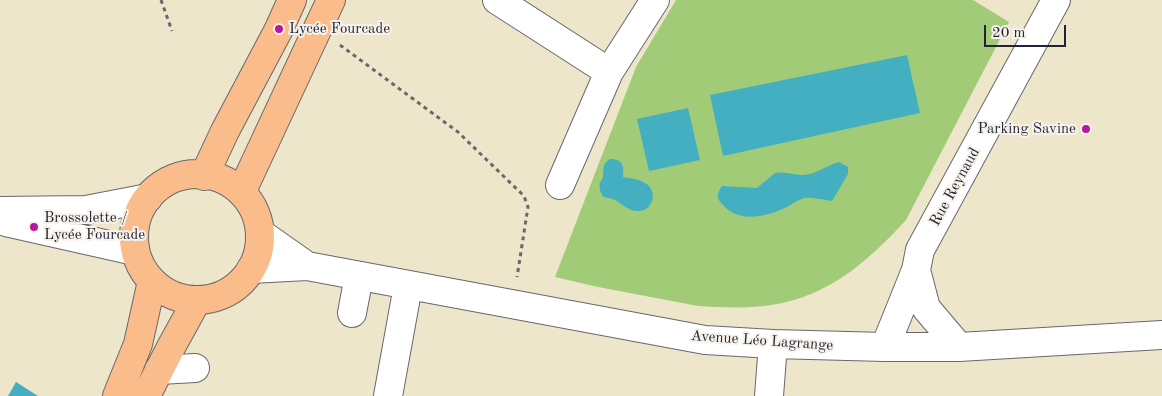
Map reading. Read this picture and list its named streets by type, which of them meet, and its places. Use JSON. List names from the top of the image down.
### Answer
{
  "streets": {
    "street": ["Rue Reynaud", "Avenue Léo Lagrange"]
  },
  "crossings": [
    ["Rue Reynaud", "Avenue Léo Lagrange"]
  ],
  "places": ["Lycée Fourcade", "Parking Savine", "Brossolette / Lycée Fourcade"],
  "scale_bar": "20 m"
}
